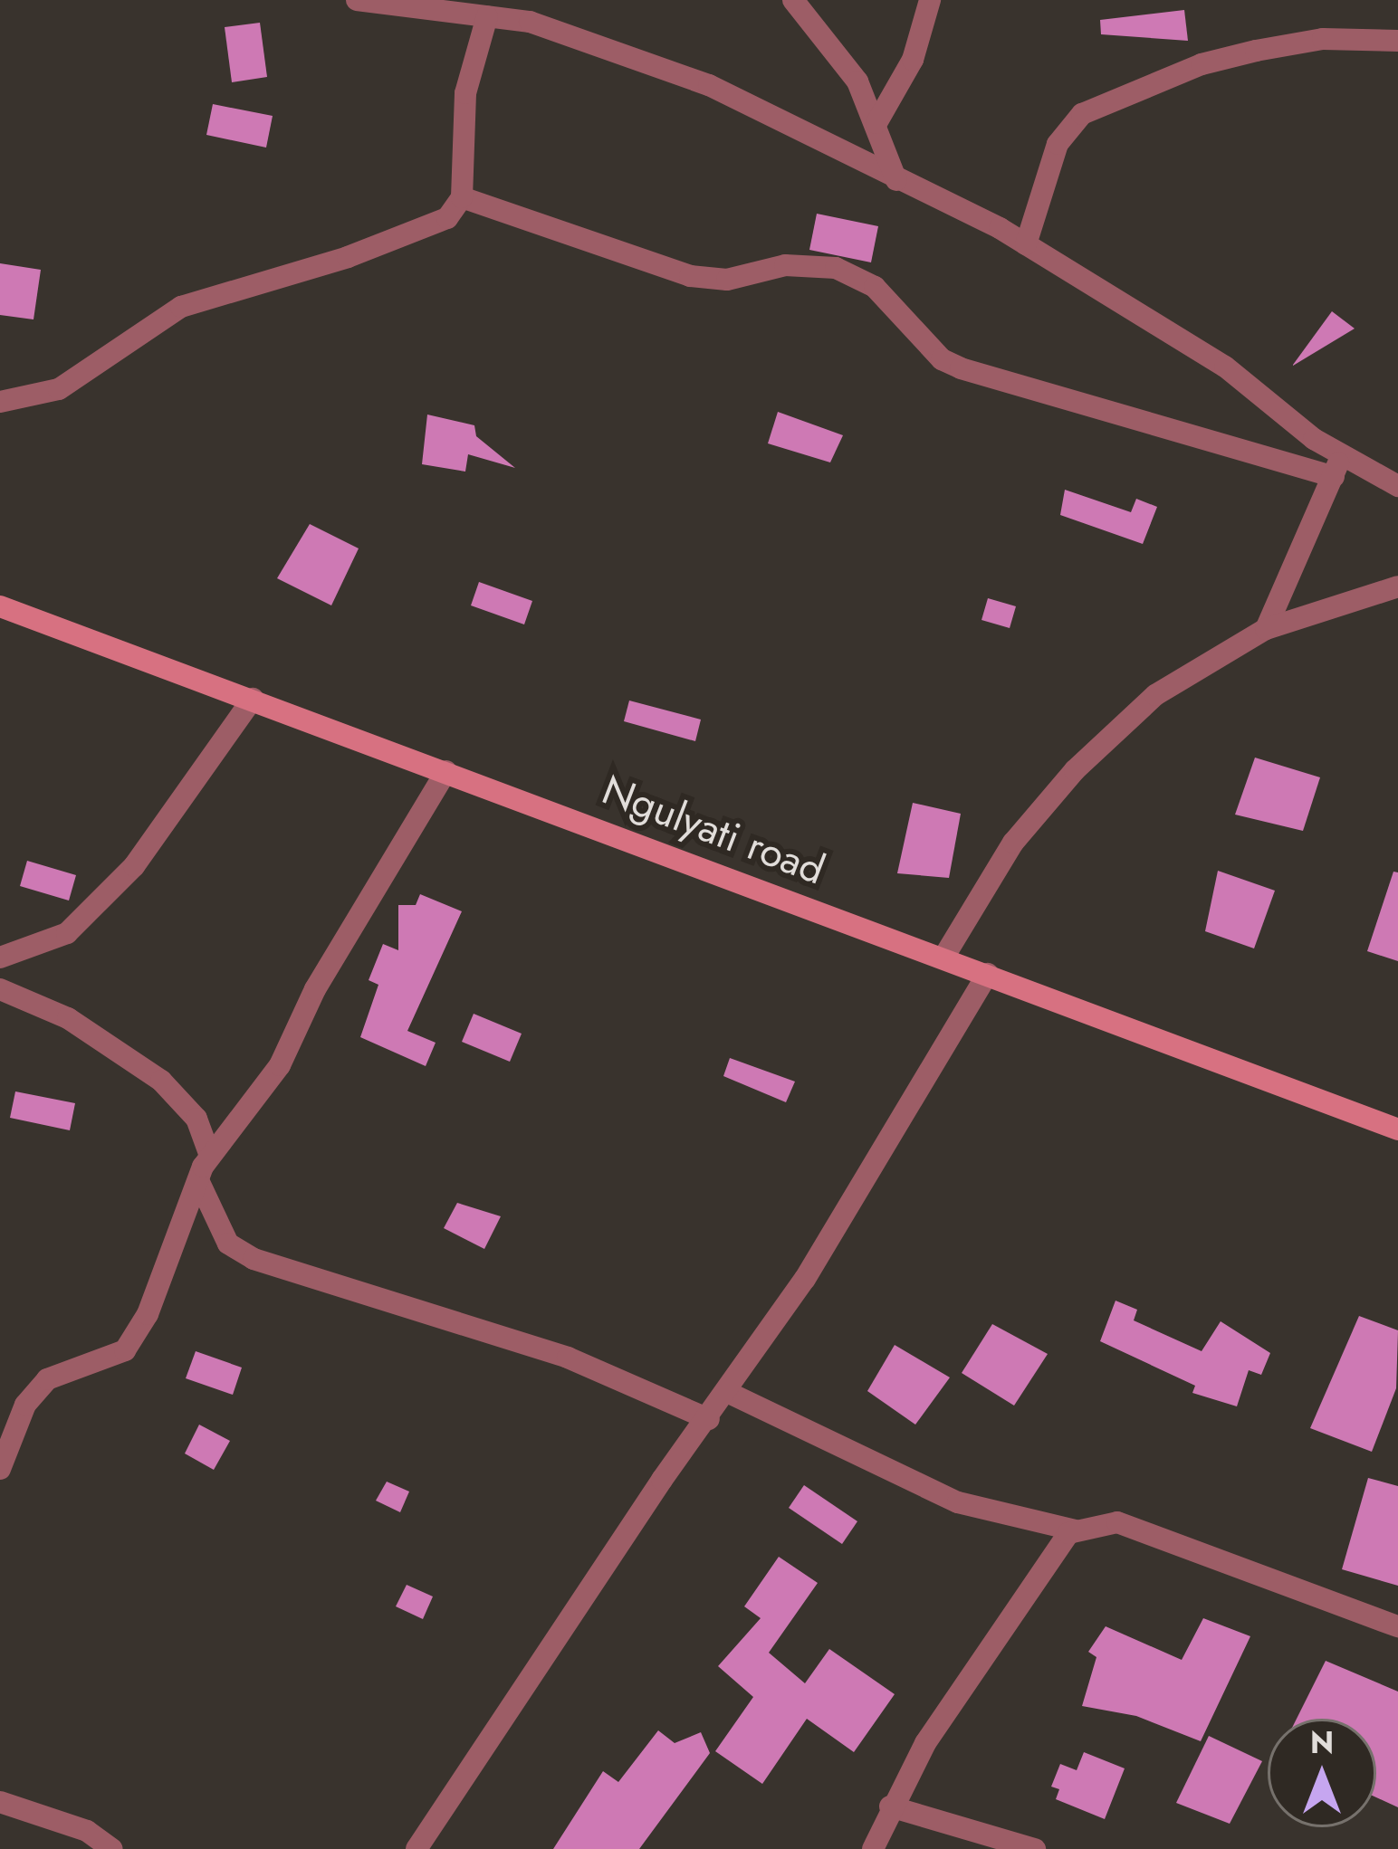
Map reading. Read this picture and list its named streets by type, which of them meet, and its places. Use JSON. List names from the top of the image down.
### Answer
{
  "streets": {
    "main road": ["Ngulyati road"]
  },
  "north": "top"
}
